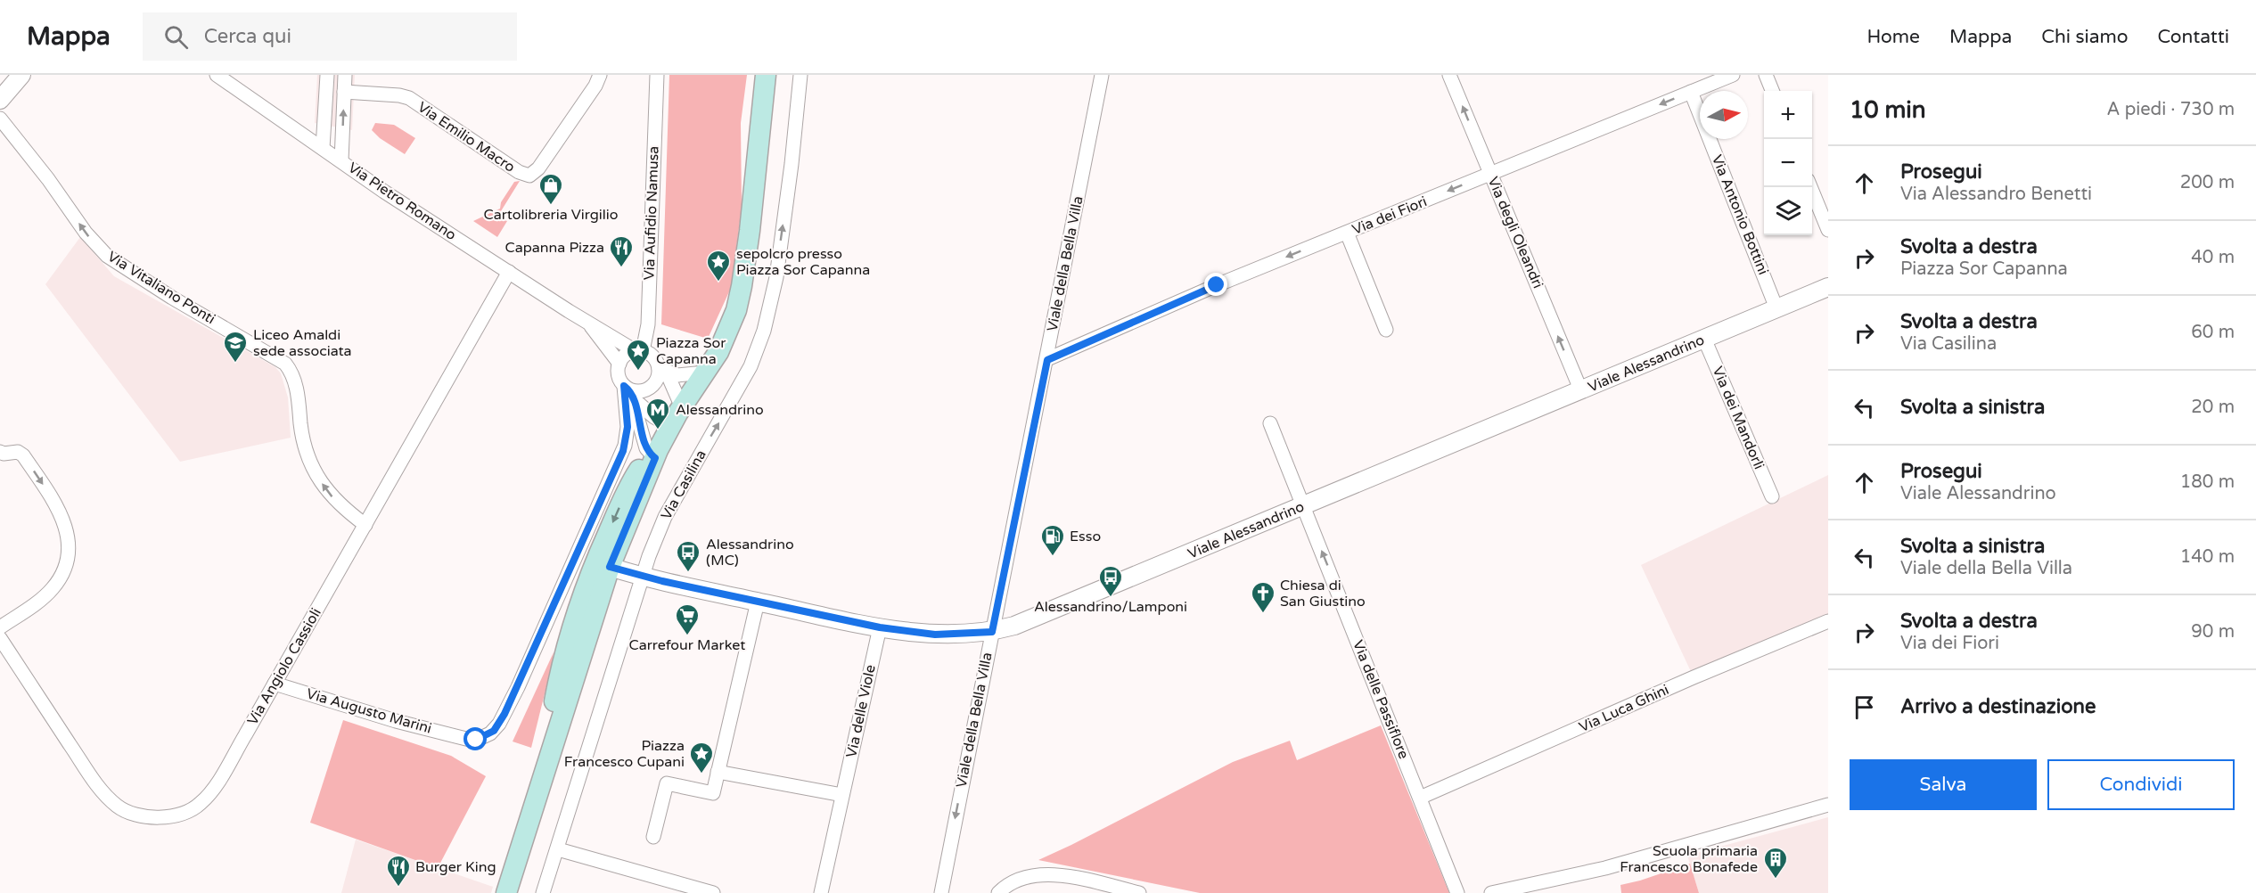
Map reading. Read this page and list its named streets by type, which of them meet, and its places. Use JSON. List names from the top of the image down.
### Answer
{
  "streets": {
    "street": [
      "Via Emilio Macro",
      "Via Pietro Romano",
      "Via Aufidio Namusa",
      "Via Antonio Bottini",
      "Via dei Fiori",
      "Via degli Oleandri",
      "Viale della Bella Villa",
      "Via Vitaliano Ponti",
      "Viale Alessandrino",
      "Via dei Mandorli",
      "Via Casilina",
      "Via Angiolo Cassioli",
      "Via delle Passiflore",
      "Via Luca Ghini",
      "Via Augusto Marini",
      "Via delle Viole"
    ]
  },
  "crossings": [
    ["Via Pietro Romano", "Via Aufidio Namusa"],
    ["Via Pietro Romano", "Via Angiolo Cassioli"],
    ["Via Pietro Romano", "Via Augusto Marini"],
    ["Via Aufidio Namusa", "Via Augusto Marini"],
    ["Via Antonio Bottini", "Via dei Fiori"],
    ["Via Antonio Bottini", "Viale Alessandrino"],
    ["Via dei Fiori", "Via degli Oleandri"],
    ["Via dei Fiori", "Viale della Bella Villa"],
    ["Via degli Oleandri", "Viale Alessandrino"],
    ["Viale della Bella Villa", "Viale Alessandrino"],
    ["Via Vitaliano Ponti", "Via Angiolo Cassioli"],
    ["Viale Alessandrino", "Via dei Mandorli"],
    ["Viale Alessandrino", "Via Casilina"],
    ["Viale Alessandrino", "Via delle Passiflore"],
    ["Viale Alessandrino", "Via delle Viole"],
    ["Via Angiolo Cassioli", "Via Augusto Marini"],
    ["Via delle Passiflore", "Via Luca Ghini"]
  ],
  "one_way": [
    "Via dei Fiori",
    "Via degli Oleandri",
    "Via Vitaliano Ponti",
    "Via Casilina",
    "Via delle Passiflore"
  ],
  "places": {
    "shop": ["Cartolibreria Virgilio"],
    "restaurant": ["Capanna Pizza", "Burger King"],
    "place": ["sepolcro presso Piazza Sor Capanna", "Piazza Sor Capanna", "Piazza Francesco Cupani"],
    "school or university": ["Liceo Amaldi sede associata"],
    "metro station": ["Alessandrino"],
    "fuel station": ["Esso"],
    "bus stop": ["Alessandrino (MC)", "Alessandrino/Lamponi"],
    "church": ["Chiesa di San Giustino"],
    "supermarket": ["Carrefour Market"],
    "building": ["Scuola primaria Francesco Bonafede"]
  },
  "north": "right",
  "page": {
    "header": "Mappa",
    "search": "Cerca qui",
    "nav": [
      "Home",
      "Mappa",
      "Chi siamo",
      "Contatti"
    ],
    "heading": ["10 min", "A piedi · 730 m"],
    "map_buttons": ["+", "−"],
    "list": [
      ["Prosegui", "Via Alessandro Benetti", "200 m"],
      ["Svolta a destra", "Piazza Sor Capanna", "40 m"],
      ["Svolta a destra", "Via Casilina", "60 m"],
      ["Svolta a sinistra", "20 m"],
      ["Prosegui", "Viale Alessandrino", "180 m"],
      ["Svolta a sinistra", "Viale della Bella Villa", "140 m"],
      ["Svolta a destra", "Via dei Fiori", "90 m"],
      "Arrivo a destinazione"
    ],
    "buttons": ["Salva", "Condividi"]
  }
}
